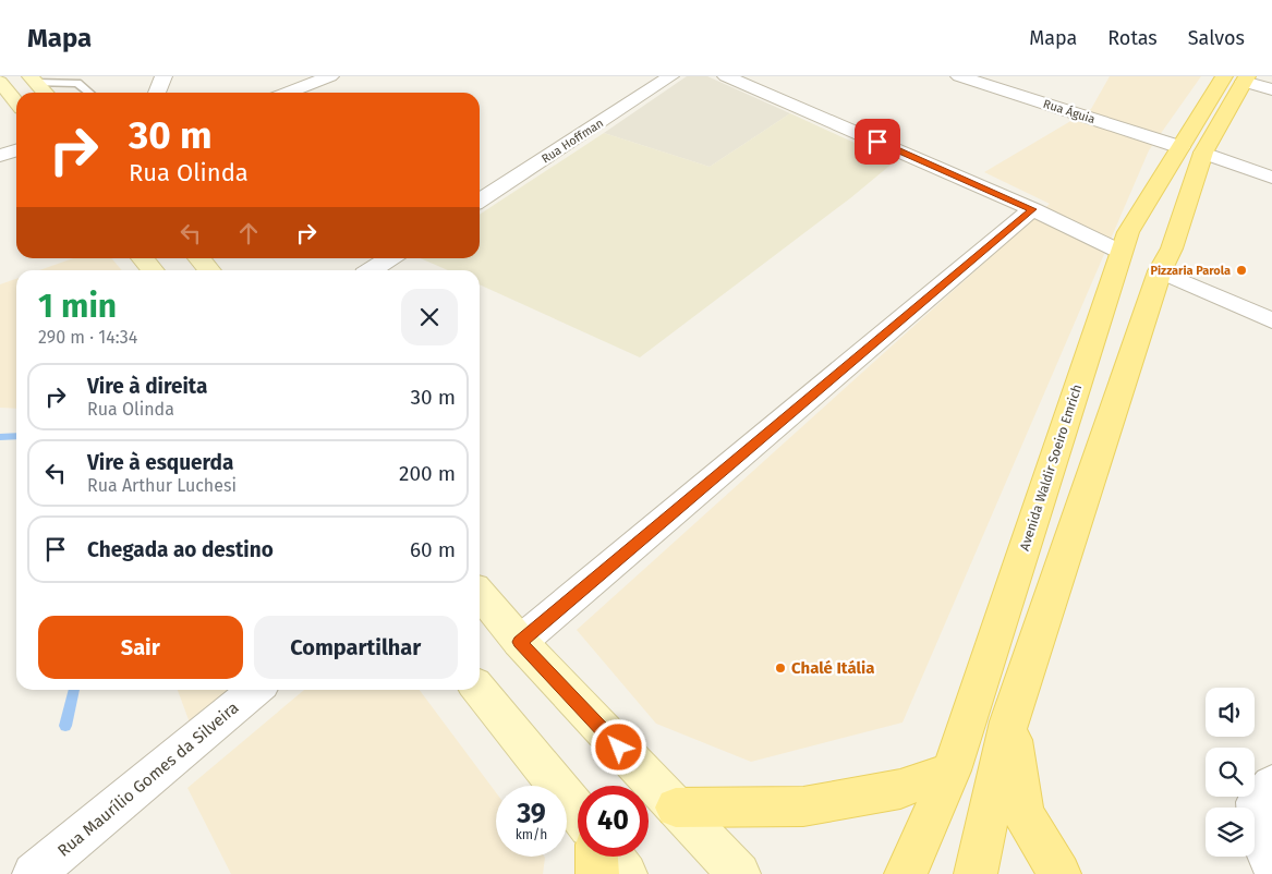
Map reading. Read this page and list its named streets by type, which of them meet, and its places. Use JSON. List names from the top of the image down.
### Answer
{
  "streets": {
    "main road": ["Avenida Waldir Soeiro Emrich"],
    "street": ["Rua Águia", "Rua Hoffman", "Rua Maurílio Gomes da Silveira"]
  },
  "crossings": [
    ["Rua Águia", "Avenida Waldir Soeiro Emrich"]
  ],
  "places": ["Pizzaria Parola", "Chalé Itália"],
  "page": {
    "header": "Mapa",
    "nav": ["Mapa", "Rotas", "Salvos"],
    "turn": ["30 m", "Rua Olinda"],
    "heading": ["1 min", "290 m · 14:34"],
    "list": [
      {
        "name": "Vire à direita",
        "note": "Rua Olinda",
        "value": "30 m"
      },
      {
        "name": "Vire à esquerda",
        "note": "Rua Arthur Luchesi",
        "value": "200 m"
      },
      {
        "name": "Chegada ao destino",
        "value": "60 m"
      }
    ],
    "buttons": ["Sair", "Compartilhar"],
    "speed": "39 km/h",
    "limit": "40"
  }
}
